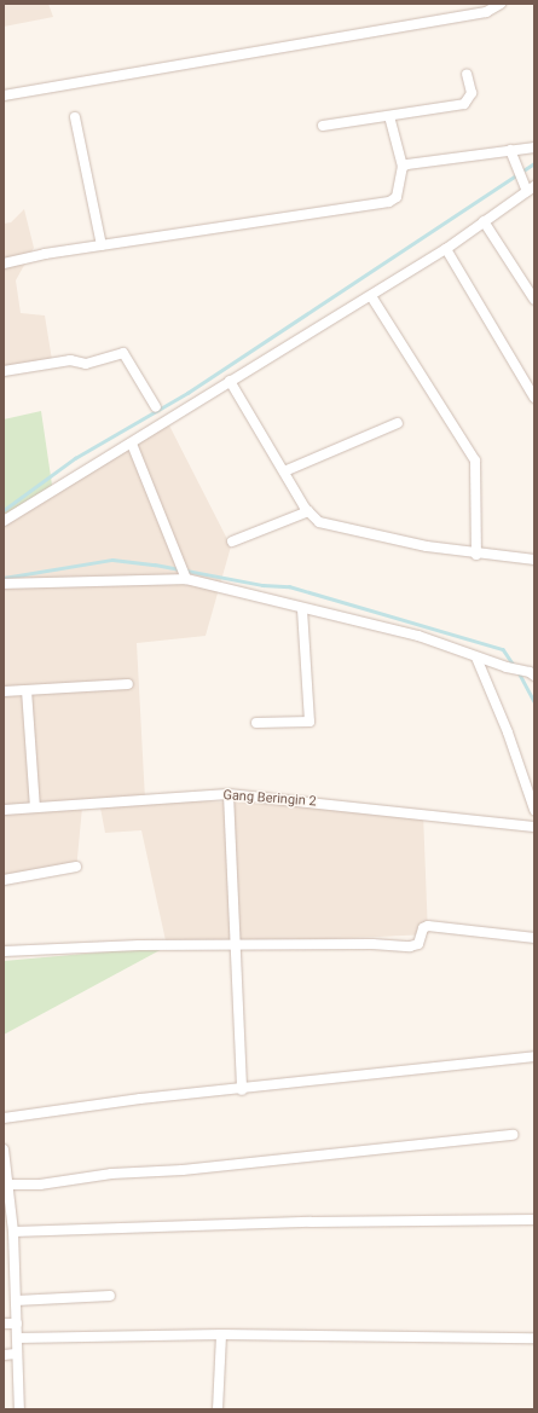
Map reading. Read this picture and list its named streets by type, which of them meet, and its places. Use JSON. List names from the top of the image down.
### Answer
{
  "streets": {
    "street": ["Gang Beringin 2"]
  }
}
